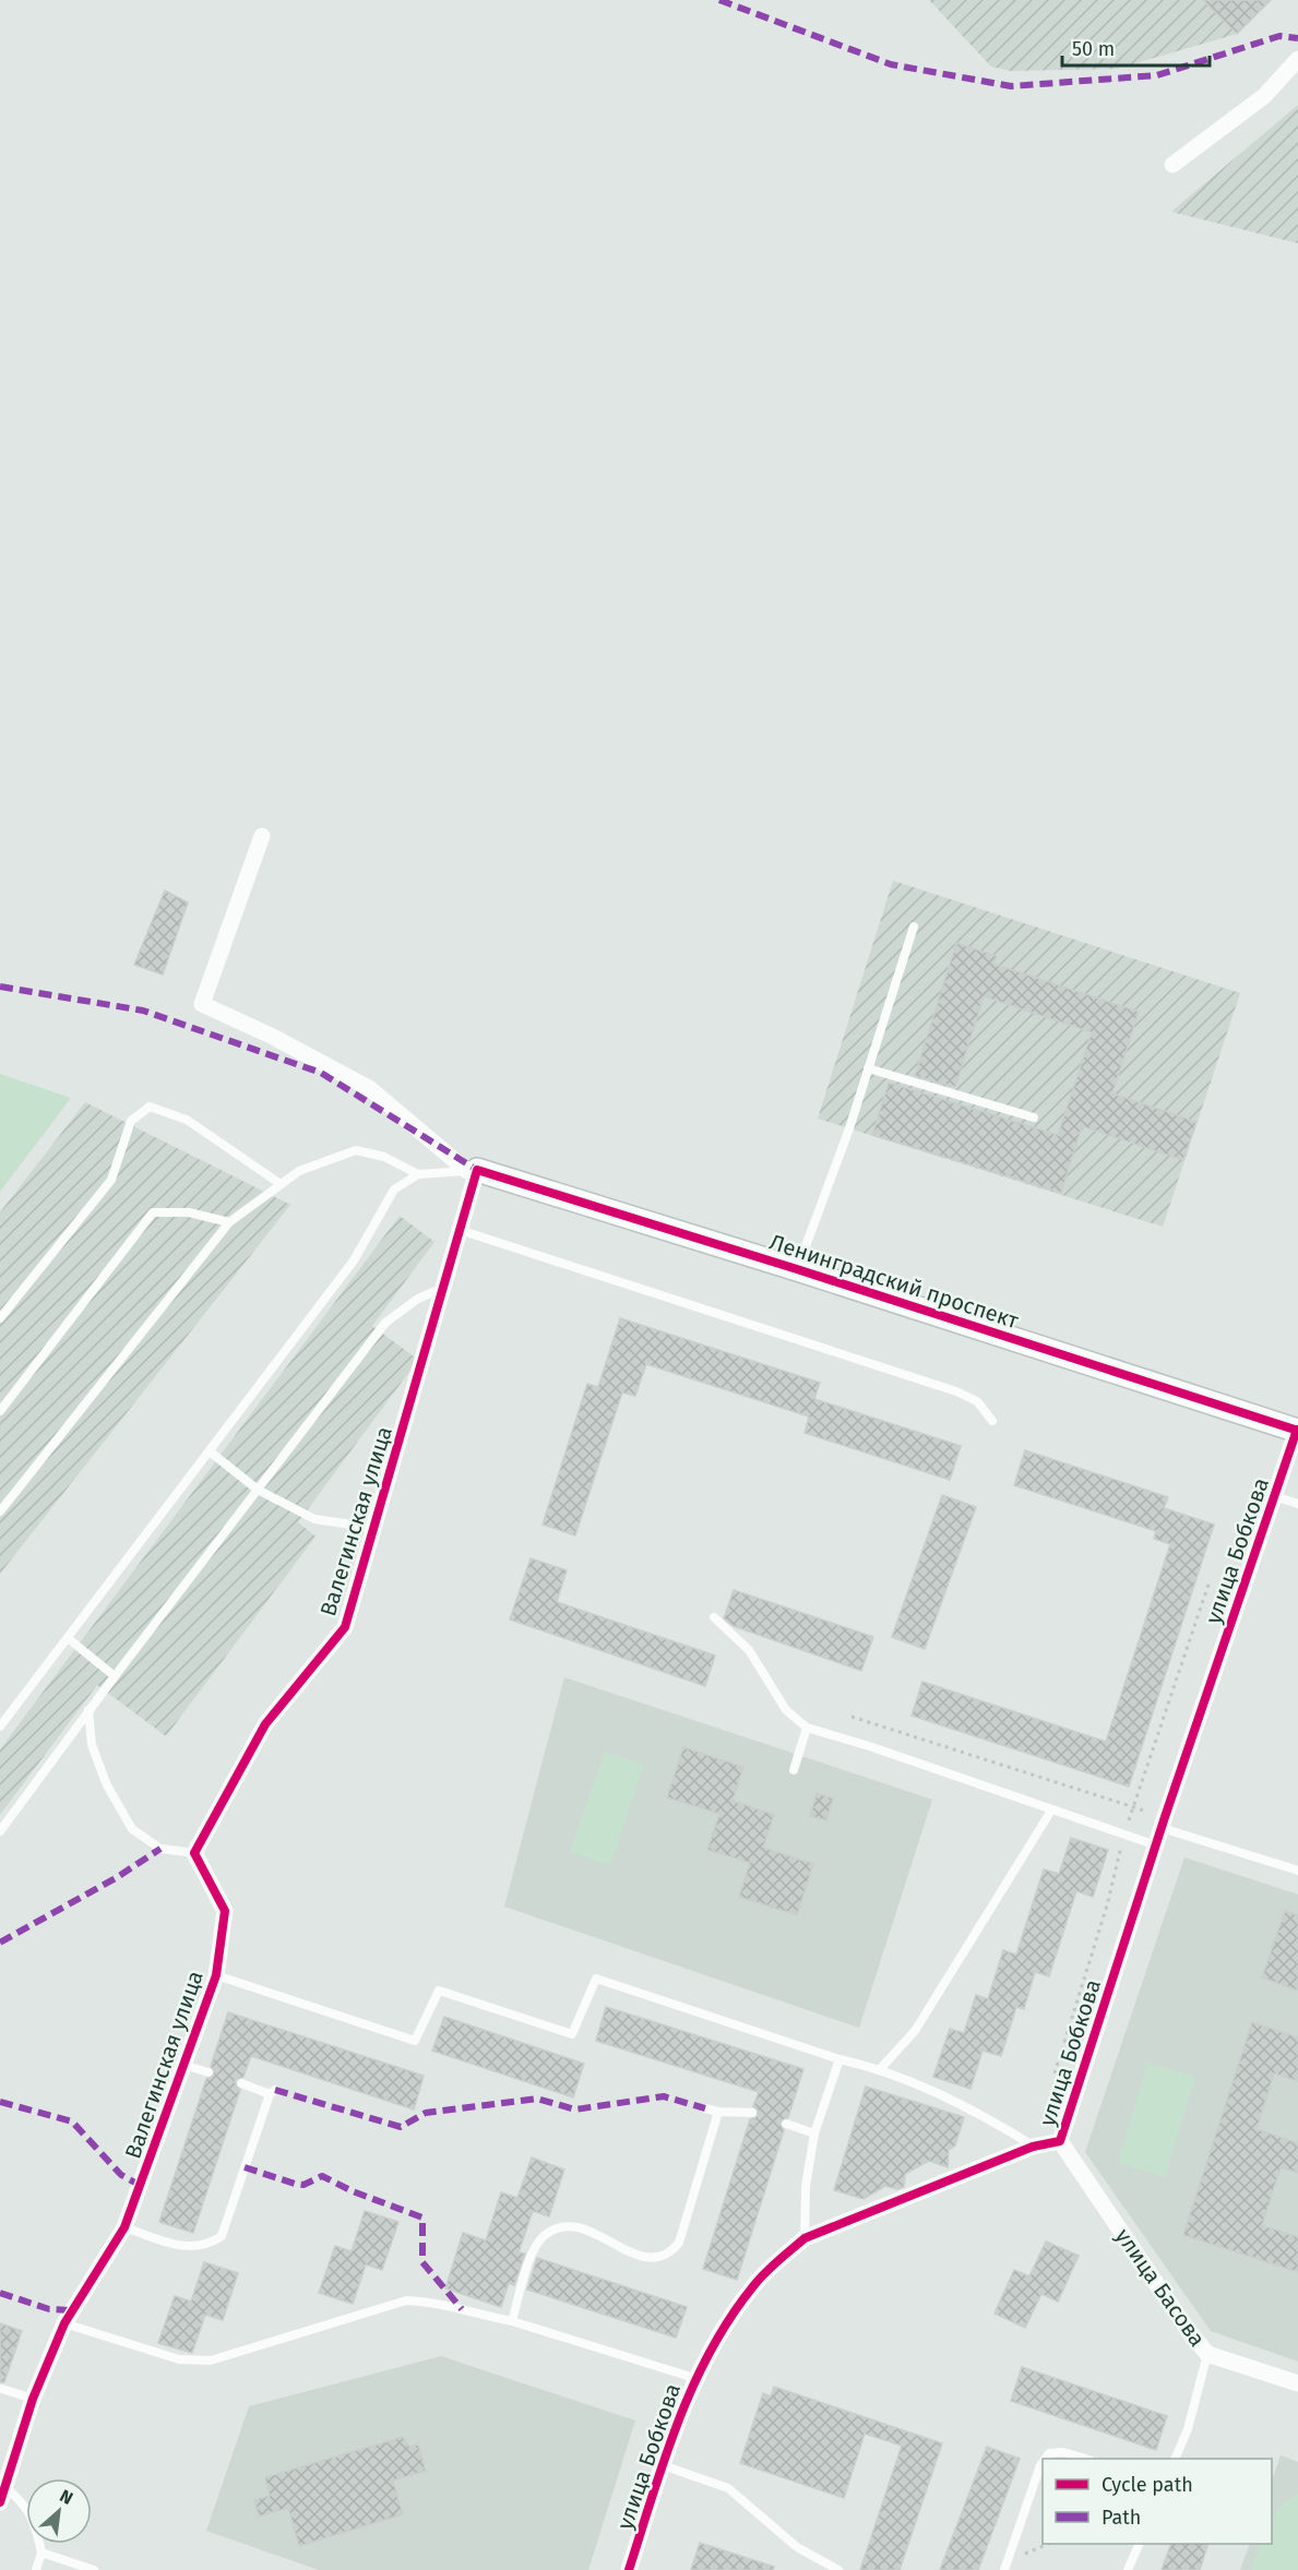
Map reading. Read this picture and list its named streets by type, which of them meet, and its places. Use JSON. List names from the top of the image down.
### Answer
{
  "streets": {
    "street": [
      "Ленинградский проспект",
      "Валегинская улица",
      "улица Бобкова",
      "улица Басова"
    ]
  },
  "crossings": [
    ["Ленинградский проспект", "Валегинская улица"],
    ["Ленинградский проспект", "улица Бобкова"],
    ["улица Бобкова", "улица Басова"]
  ],
  "legend": ["Cycle path", "Path"],
  "scale_bar": "50 m",
  "north": "top right"
}
